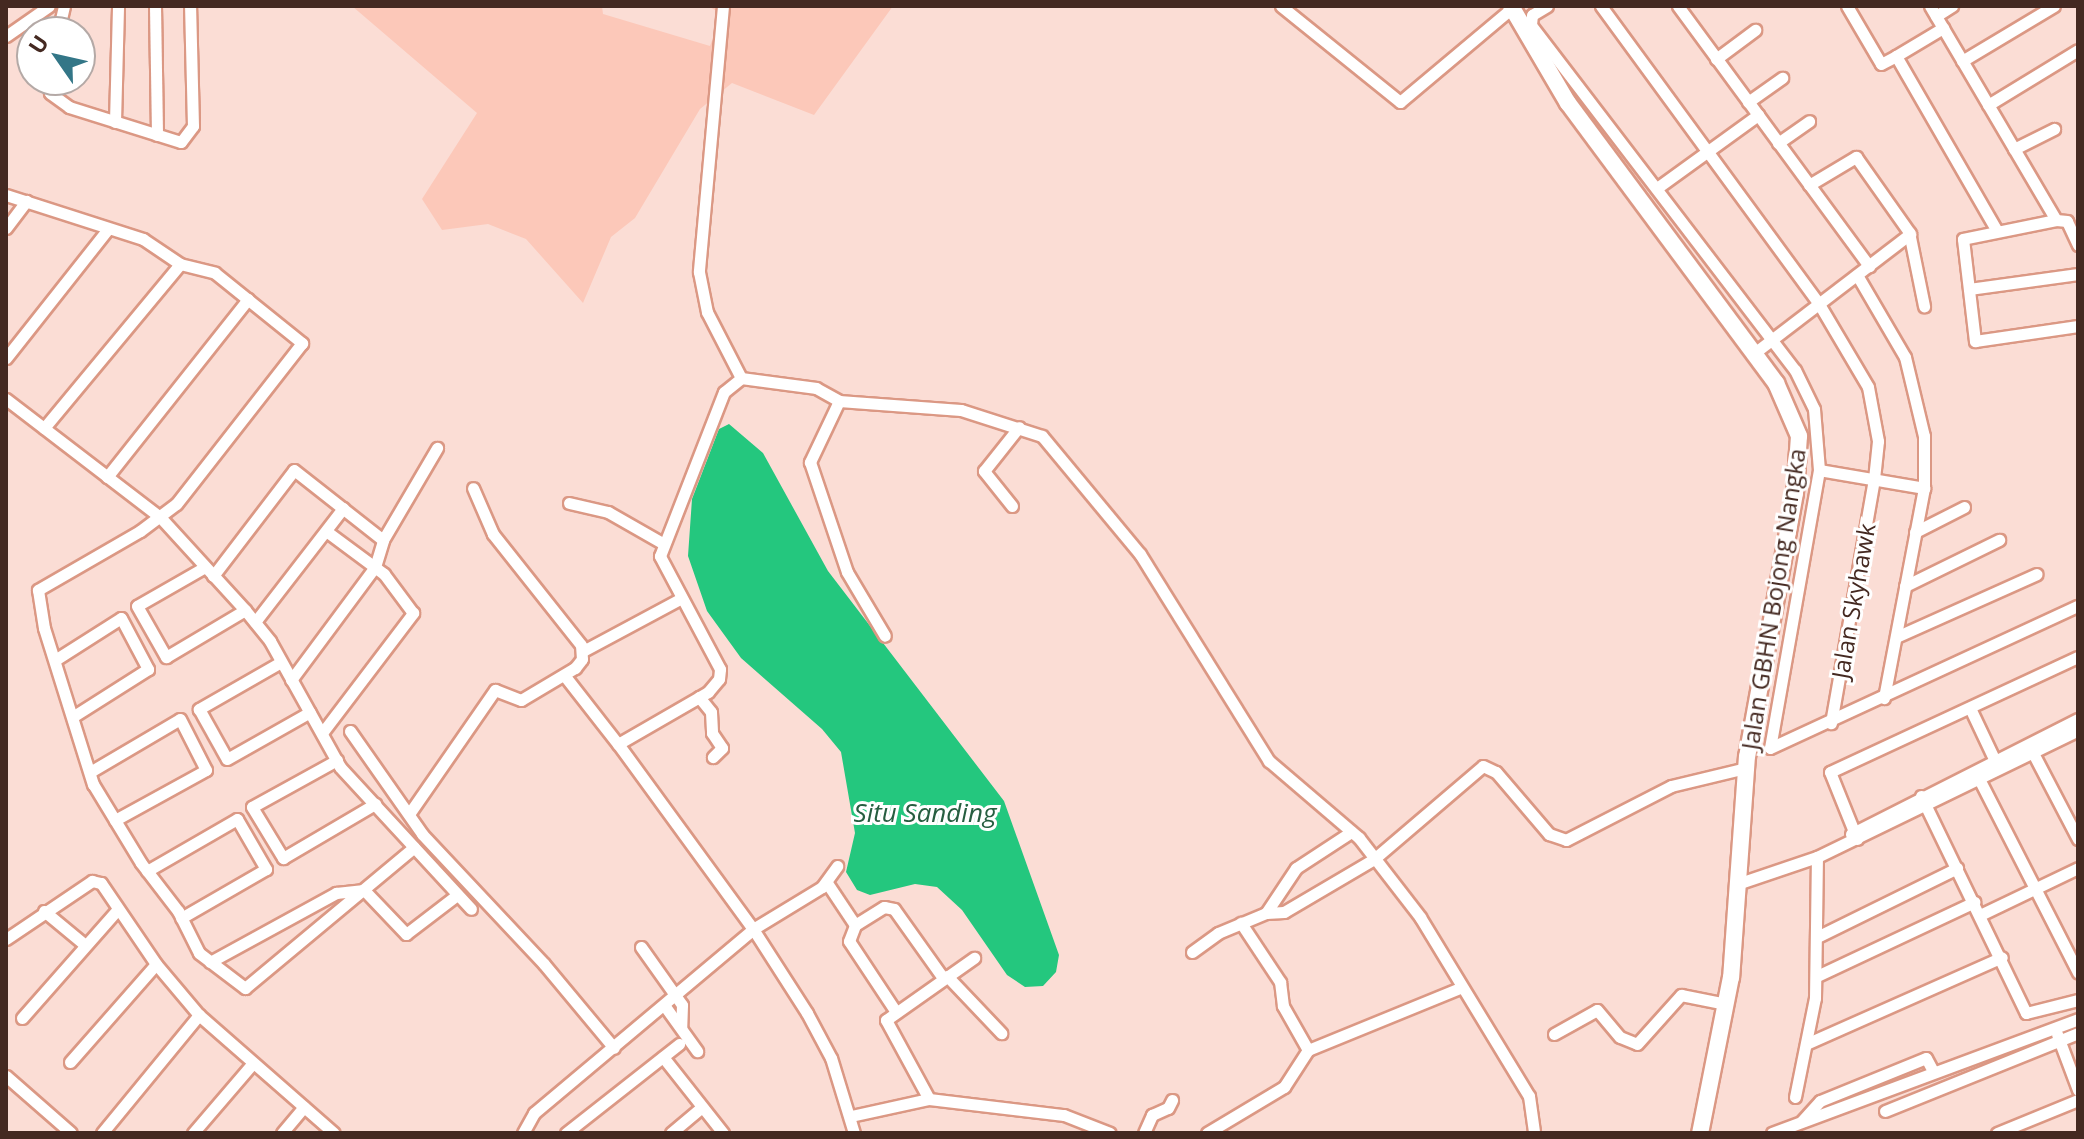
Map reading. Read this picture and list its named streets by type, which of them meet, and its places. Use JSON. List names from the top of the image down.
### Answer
{
  "streets": {
    "street": ["Jalan GBHN Bojong Nangka", "Jalan Skyhawk"]
  },
  "water": ["Situ Sanding"],
  "north": "top left"
}
